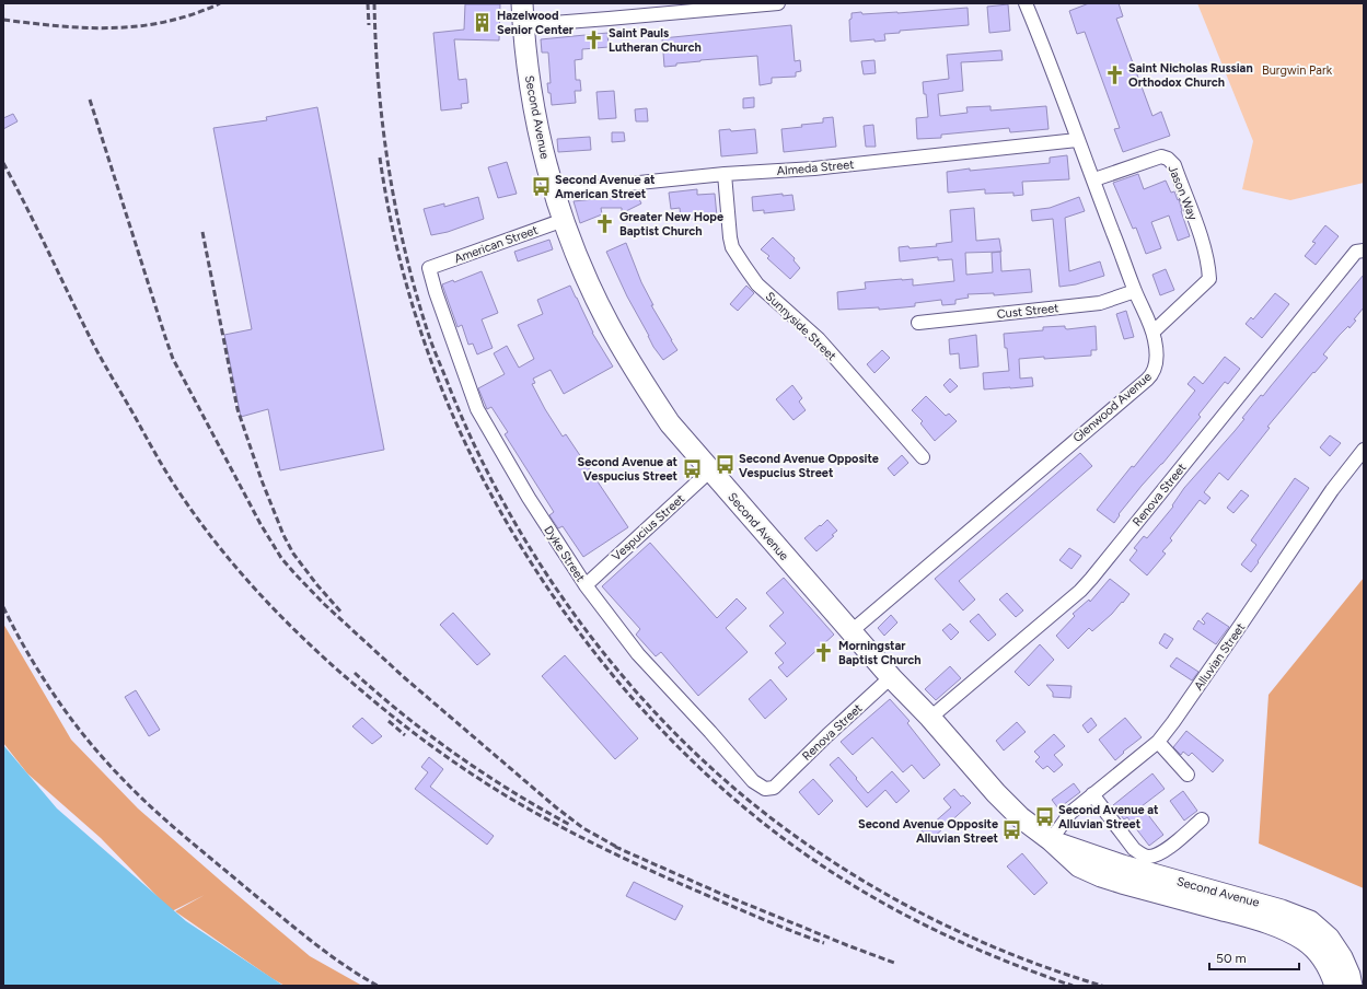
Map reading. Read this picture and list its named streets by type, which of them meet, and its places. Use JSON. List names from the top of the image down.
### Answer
{
  "streets": {
    "main road": ["Second Avenue"],
    "street": [
      "Almeda Street",
      "Jason Way",
      "American Street",
      "Cust Street",
      "Sunnyside Street",
      "Glenwood Avenue",
      "Renova Street",
      "Vespucius Street",
      "Dyke Street",
      "Alluvian Street"
    ]
  },
  "crossings": [
    ["Second Avenue", "Almeda Street"],
    ["Second Avenue", "American Street"],
    ["Second Avenue", "Glenwood Avenue"],
    ["Second Avenue", "Renova Street"],
    ["Second Avenue", "Vespucius Street"],
    ["Second Avenue", "Alluvian Street"],
    ["Almeda Street", "Sunnyside Street"],
    ["Almeda Street", "Glenwood Avenue"],
    ["Jason Way", "Glenwood Avenue"],
    ["American Street", "Dyke Street"],
    ["Cust Street", "Glenwood Avenue"],
    ["Renova Street", "Dyke Street"],
    ["Vespucius Street", "Dyke Street"]
  ],
  "parks": ["Burgwin Park"],
  "places": {
    "building": ["Hazelwood Senior Center"],
    "church": [
      "Saint Pauls Lutheran Church",
      "Saint Nicholas Russian Orthodox Church",
      "Greater New Hope Baptist Church",
      "Morningstar Baptist Church"
    ],
    "bus stop": [
      "Second Avenue at American Street",
      "Second Avenue Opposite Vespucius Street",
      "Second Avenue at Vespucius Street",
      "Second Avenue at Alluvian Street",
      "Second Avenue Opposite Alluvian Street"
    ]
  },
  "scale_bar": "50 m"
}
